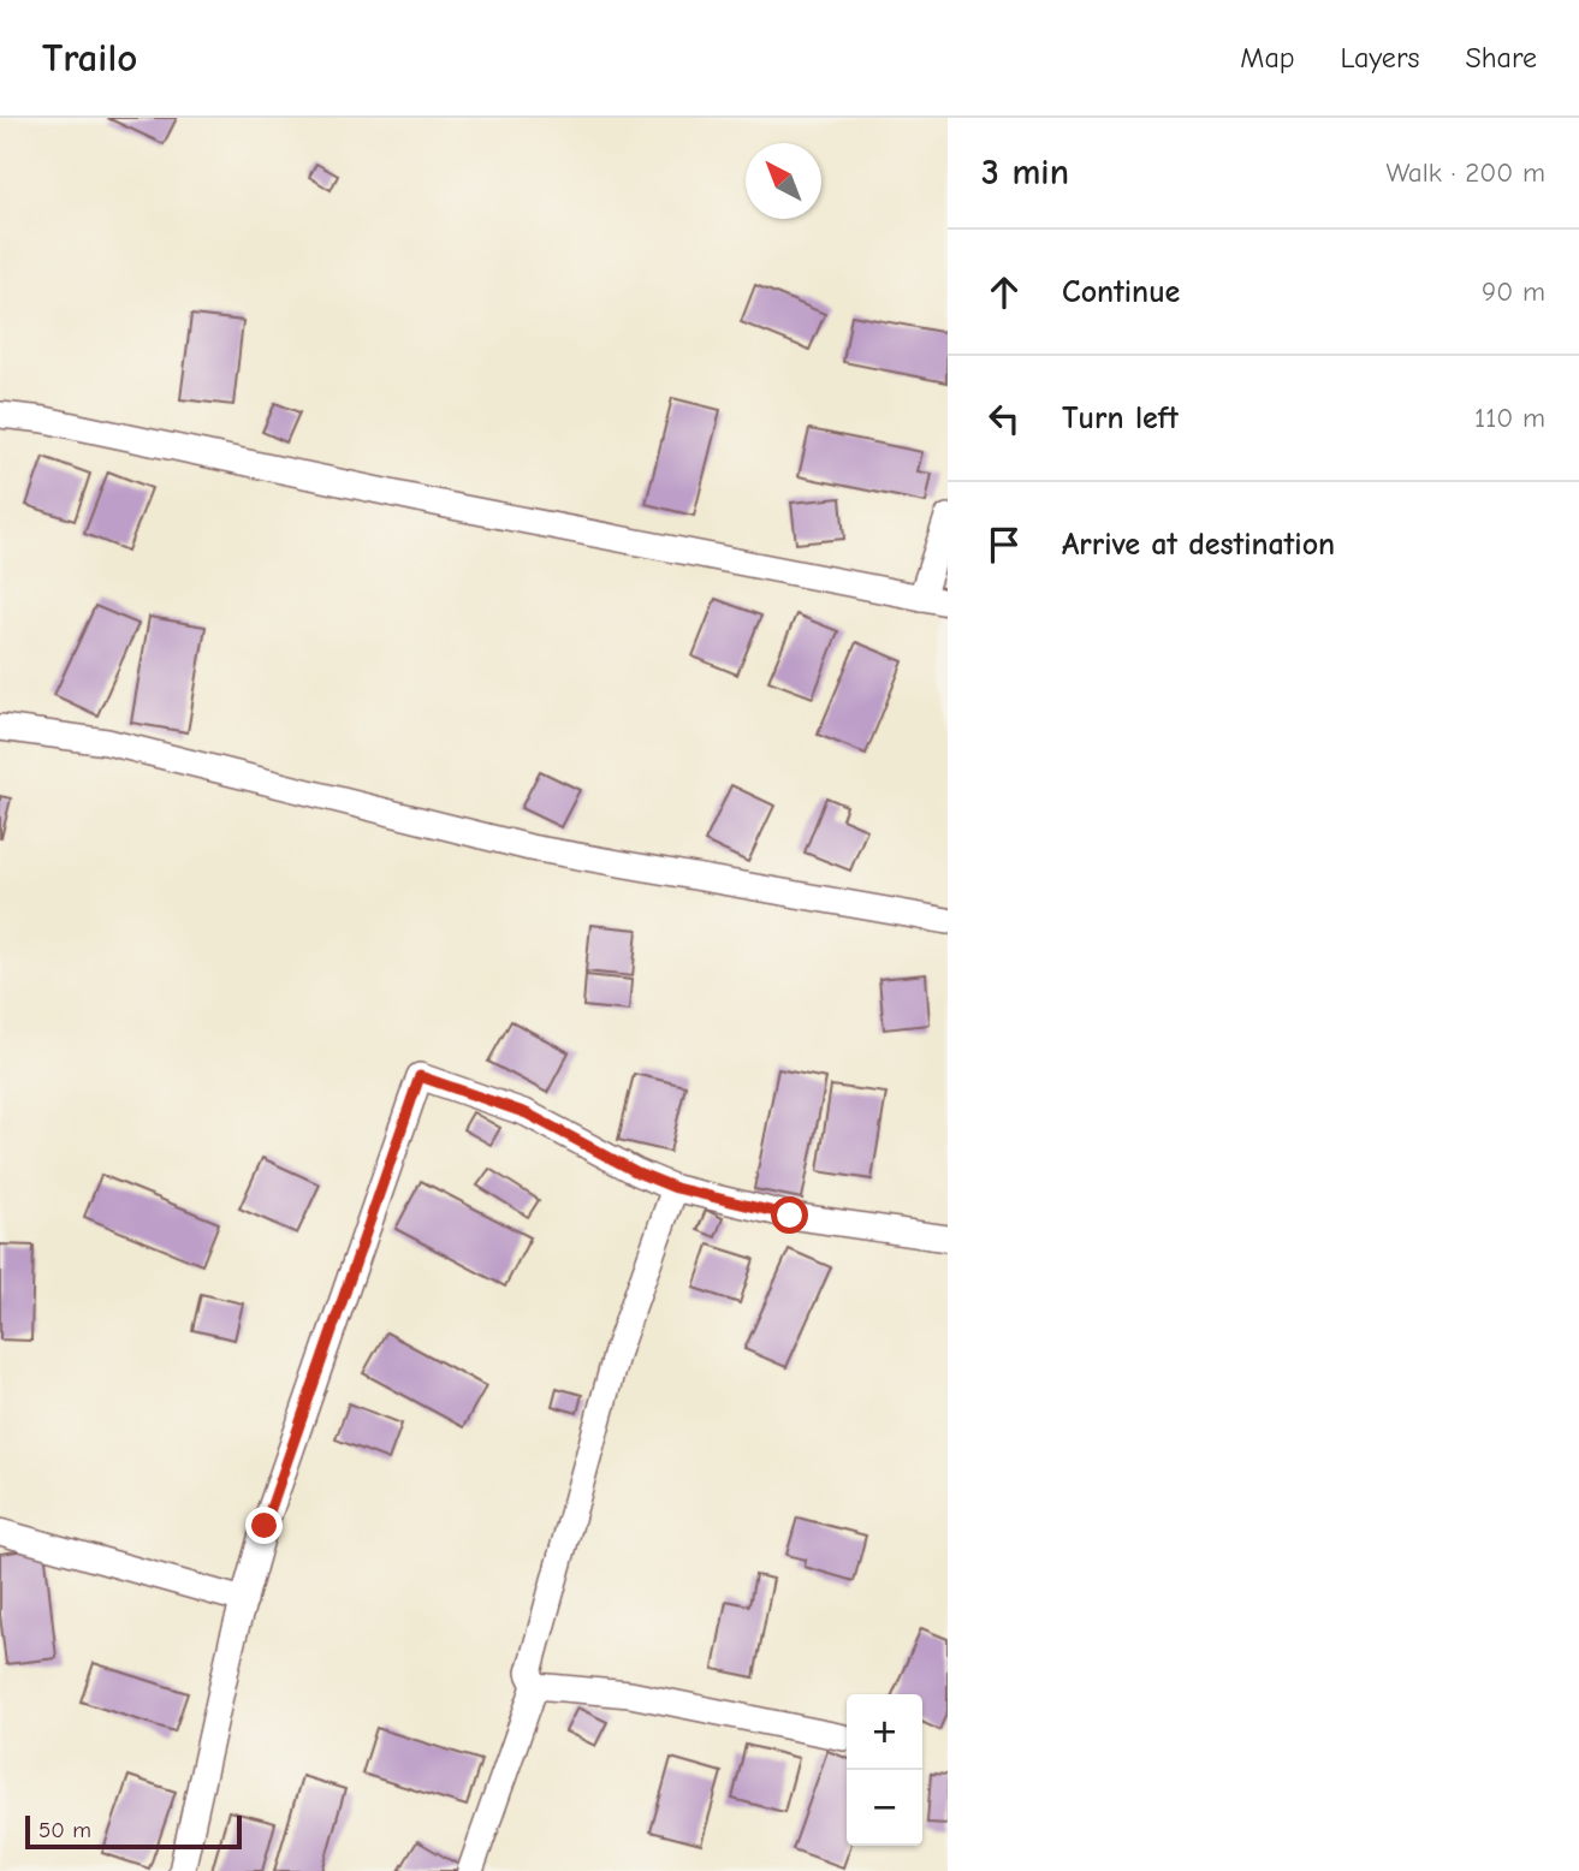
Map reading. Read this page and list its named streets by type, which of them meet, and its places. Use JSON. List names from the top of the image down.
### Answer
{
  "scale_bar": "50 m",
  "north": "top left",
  "page": {
    "header": "Trailo",
    "nav": ["Map", "Layers", "Share"],
    "heading": ["3 min", "Walk · 200 m"],
    "list": [
      ["Continue", "90 m"],
      ["Turn left", "110 m"],
      "Arrive at destination"
    ],
    "map_buttons": ["+", "−"],
    "scale": "50 m"
  }
}
